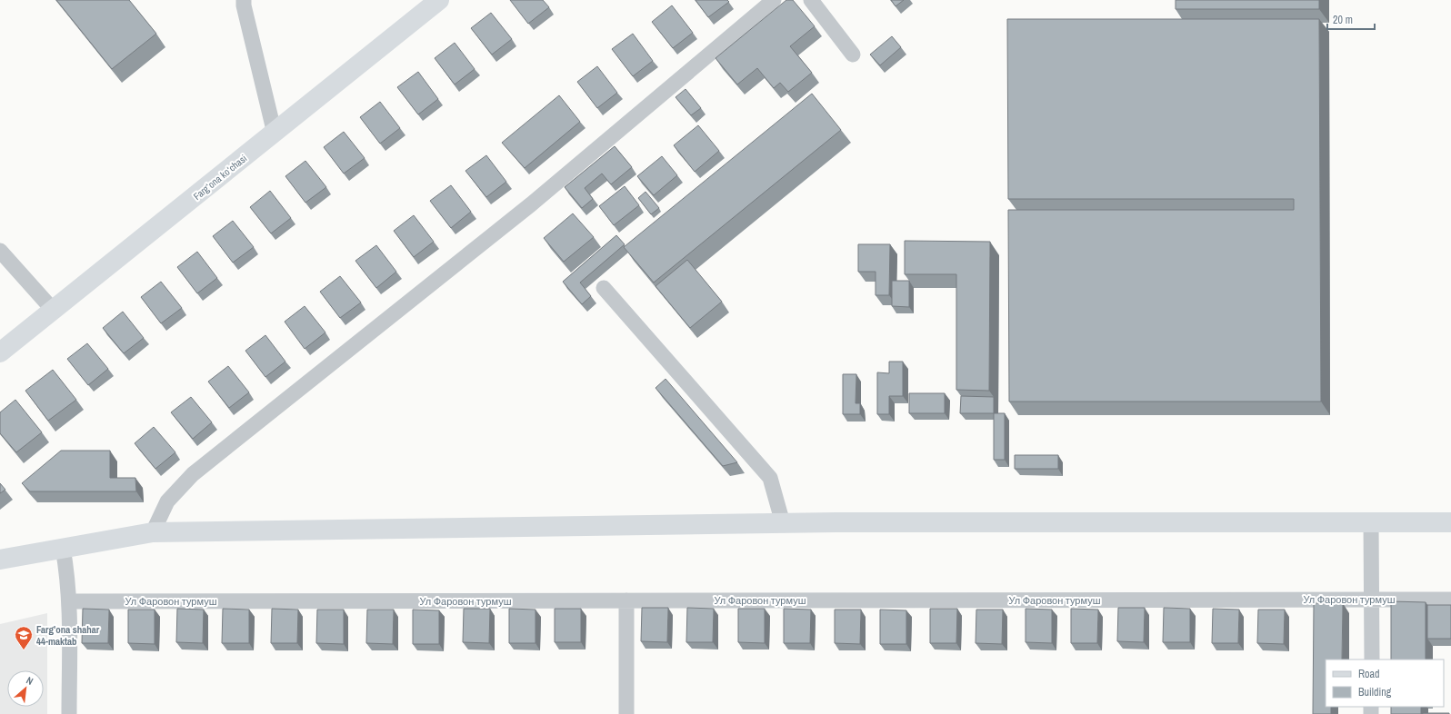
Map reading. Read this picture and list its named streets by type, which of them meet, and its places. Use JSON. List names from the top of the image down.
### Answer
{
  "streets": {
    "main road": ["Fargʻona koʻchasi"],
    "street": ["Ул Фаровон турмуш"]
  },
  "places": {
    "school or university": ["Farg'ona shahar 44-maktab"]
  },
  "legend": ["Road", "Building"],
  "scale_bar": "20 m",
  "north": "top right"
}
